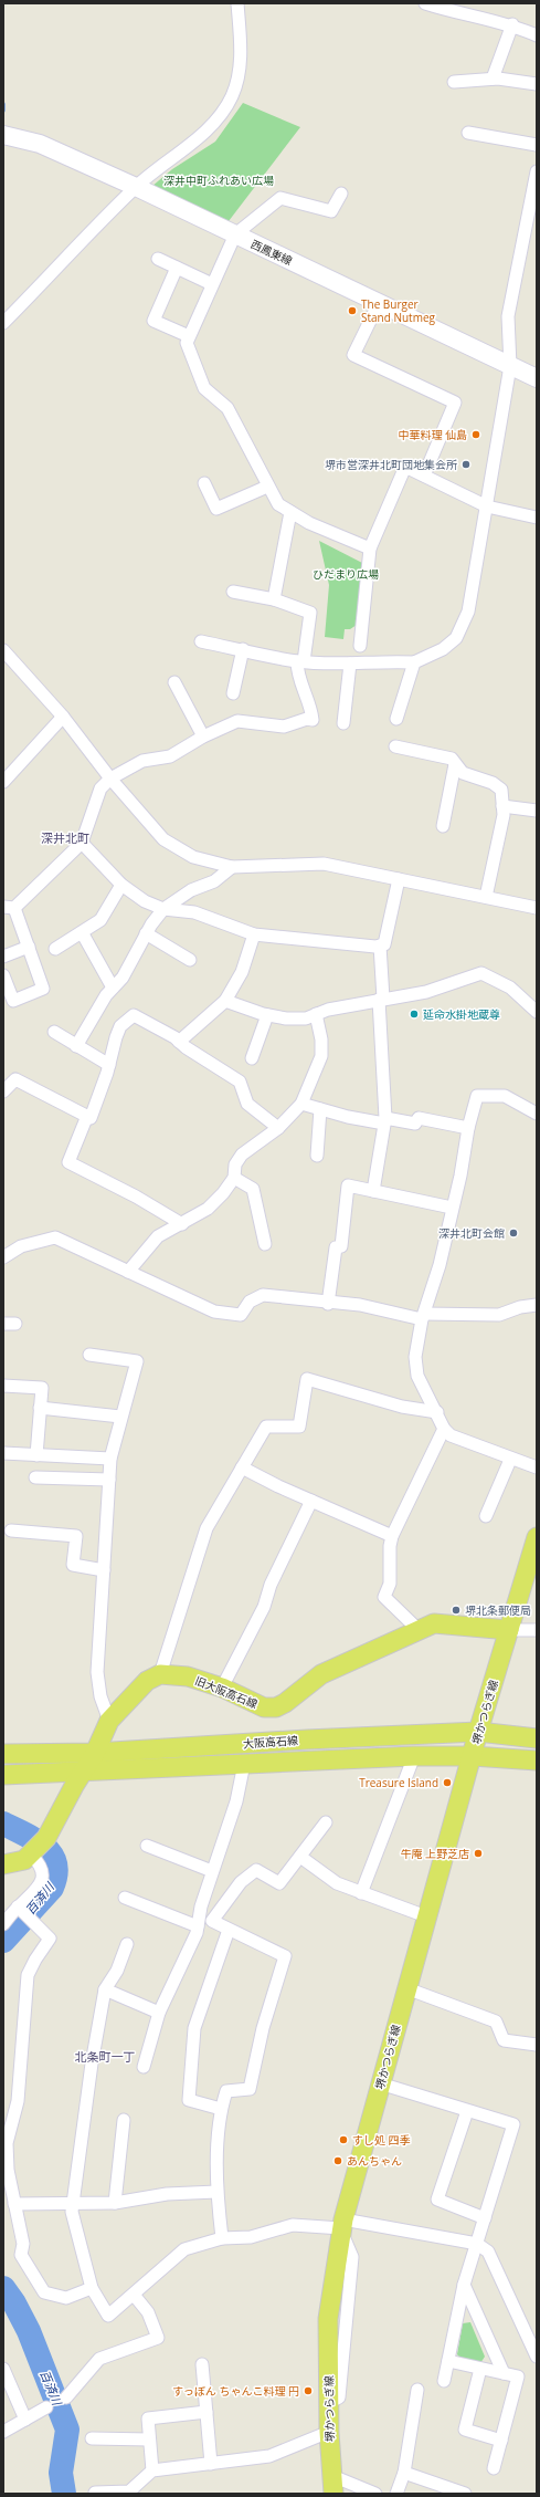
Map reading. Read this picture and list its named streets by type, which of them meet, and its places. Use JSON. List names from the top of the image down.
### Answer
{
  "streets": {
    "main road": [
      "西鳳東線",
      "旧大阪高石線",
      "堺かつらぎ線",
      "大阪高石線"
    ]
  },
  "crossings": [
    ["旧大阪高石線", "堺かつらぎ線"],
    ["堺かつらぎ線", "大阪高石線"]
  ],
  "districts": ["深井北町", "北条町一丁"],
  "water": ["百済川"],
  "parks": ["深井中町ふれあい広場", "ひだまり広場"],
  "places": [
    "The Burger Stand Nutmeg",
    "中華料理 仙島",
    "堺市営深井北町団地集会所",
    "延命水掛地蔵尊",
    "深井北町会館",
    "堺北条郵便局",
    "Treasure Island",
    "牛庵 上野芝店",
    "すし処 四季",
    "あんちゃん",
    "すっぽん ちゃんこ料理 円"
  ]
}
